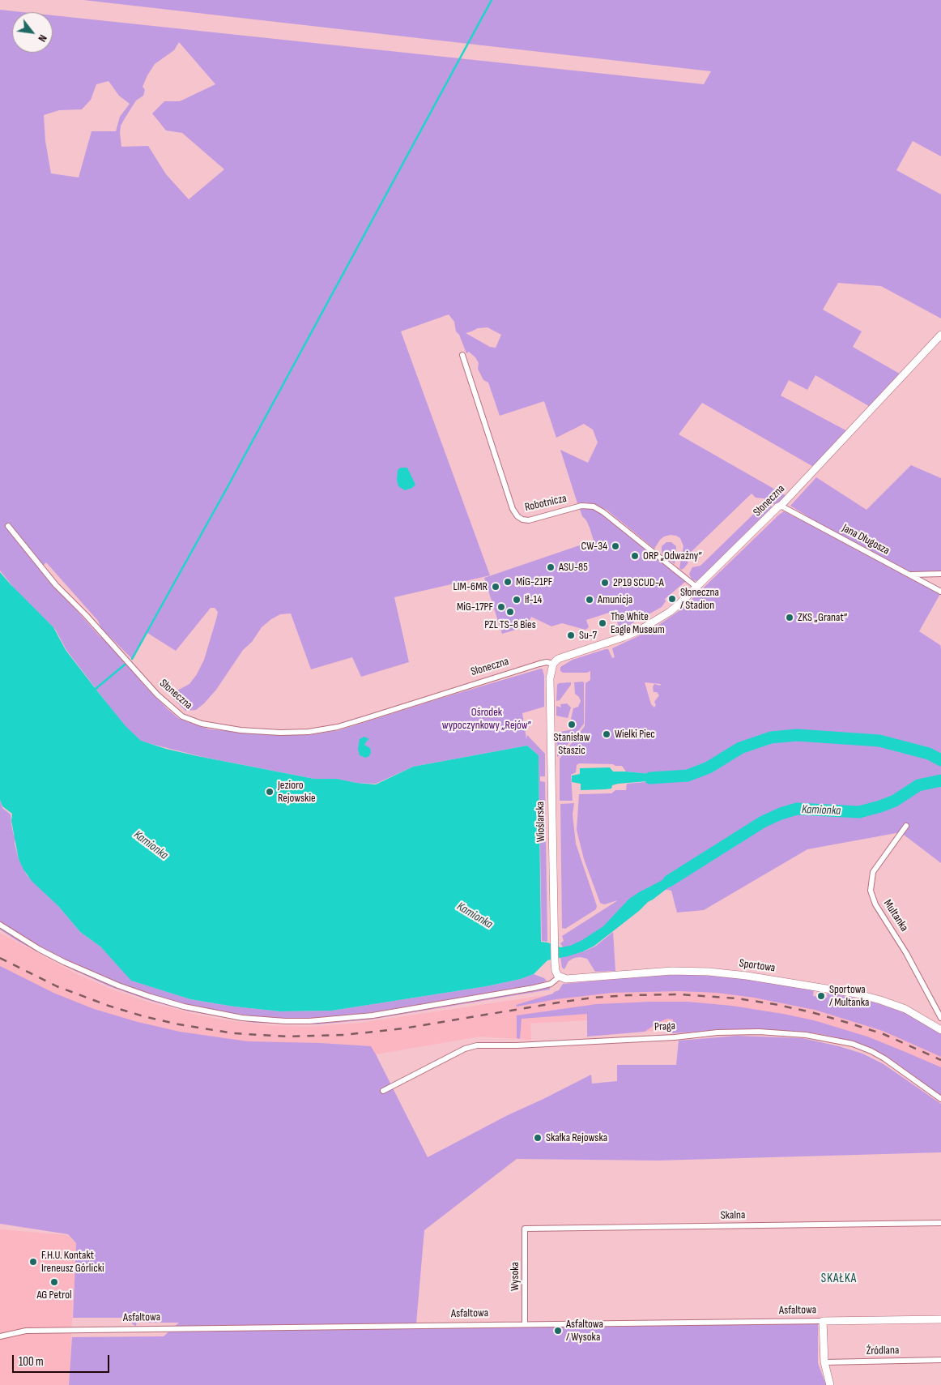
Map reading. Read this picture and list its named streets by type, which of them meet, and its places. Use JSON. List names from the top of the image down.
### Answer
{
  "streets": {
    "street": [
      "Słoneczna",
      "Robotnicza",
      "Jana Długosza",
      "Wioślarska",
      "Multanka",
      "Sportowa",
      "Praga",
      "Skalna",
      "Wysoka",
      "Asfaltowa",
      "Źródlana"
    ]
  },
  "crossings": [
    ["Słoneczna", "Robotnicza"],
    ["Słoneczna", "Jana Długosza"],
    ["Słoneczna", "Wioślarska"],
    ["Wioślarska", "Sportowa"],
    ["Skalna", "Wysoka"],
    ["Wysoka", "Asfaltowa"]
  ],
  "districts": ["SKAŁKA"],
  "water": ["Kamionka"],
  "parks": ["Ośrodek wypoczynkowy „Rejów”"],
  "places": [
    "CW-34",
    "ORP „Odważny”",
    "ASU-85",
    "MiG-21PF",
    "2P19 SCUD-A",
    "LIM-6MR",
    "Słoneczna / Stadion",
    "Ił-14",
    "Amunicja",
    "MiG-17PF",
    "PZL TS-8 Bies",
    "ZKS „Granat”",
    "The White Eagle Museum",
    "Su-7",
    "Stanisław Staszic",
    "Wielki Piec",
    "Jezioro Rejowskie",
    "Sportowa / Multanka",
    "Skałka Rejowska",
    "F.H.U. Kontakt Ireneusz Górlicki",
    "AG Petrol",
    "Asfaltowa / Wysoka"
  ],
  "scale_bar": "100 m",
  "north": "bottom right"
}
